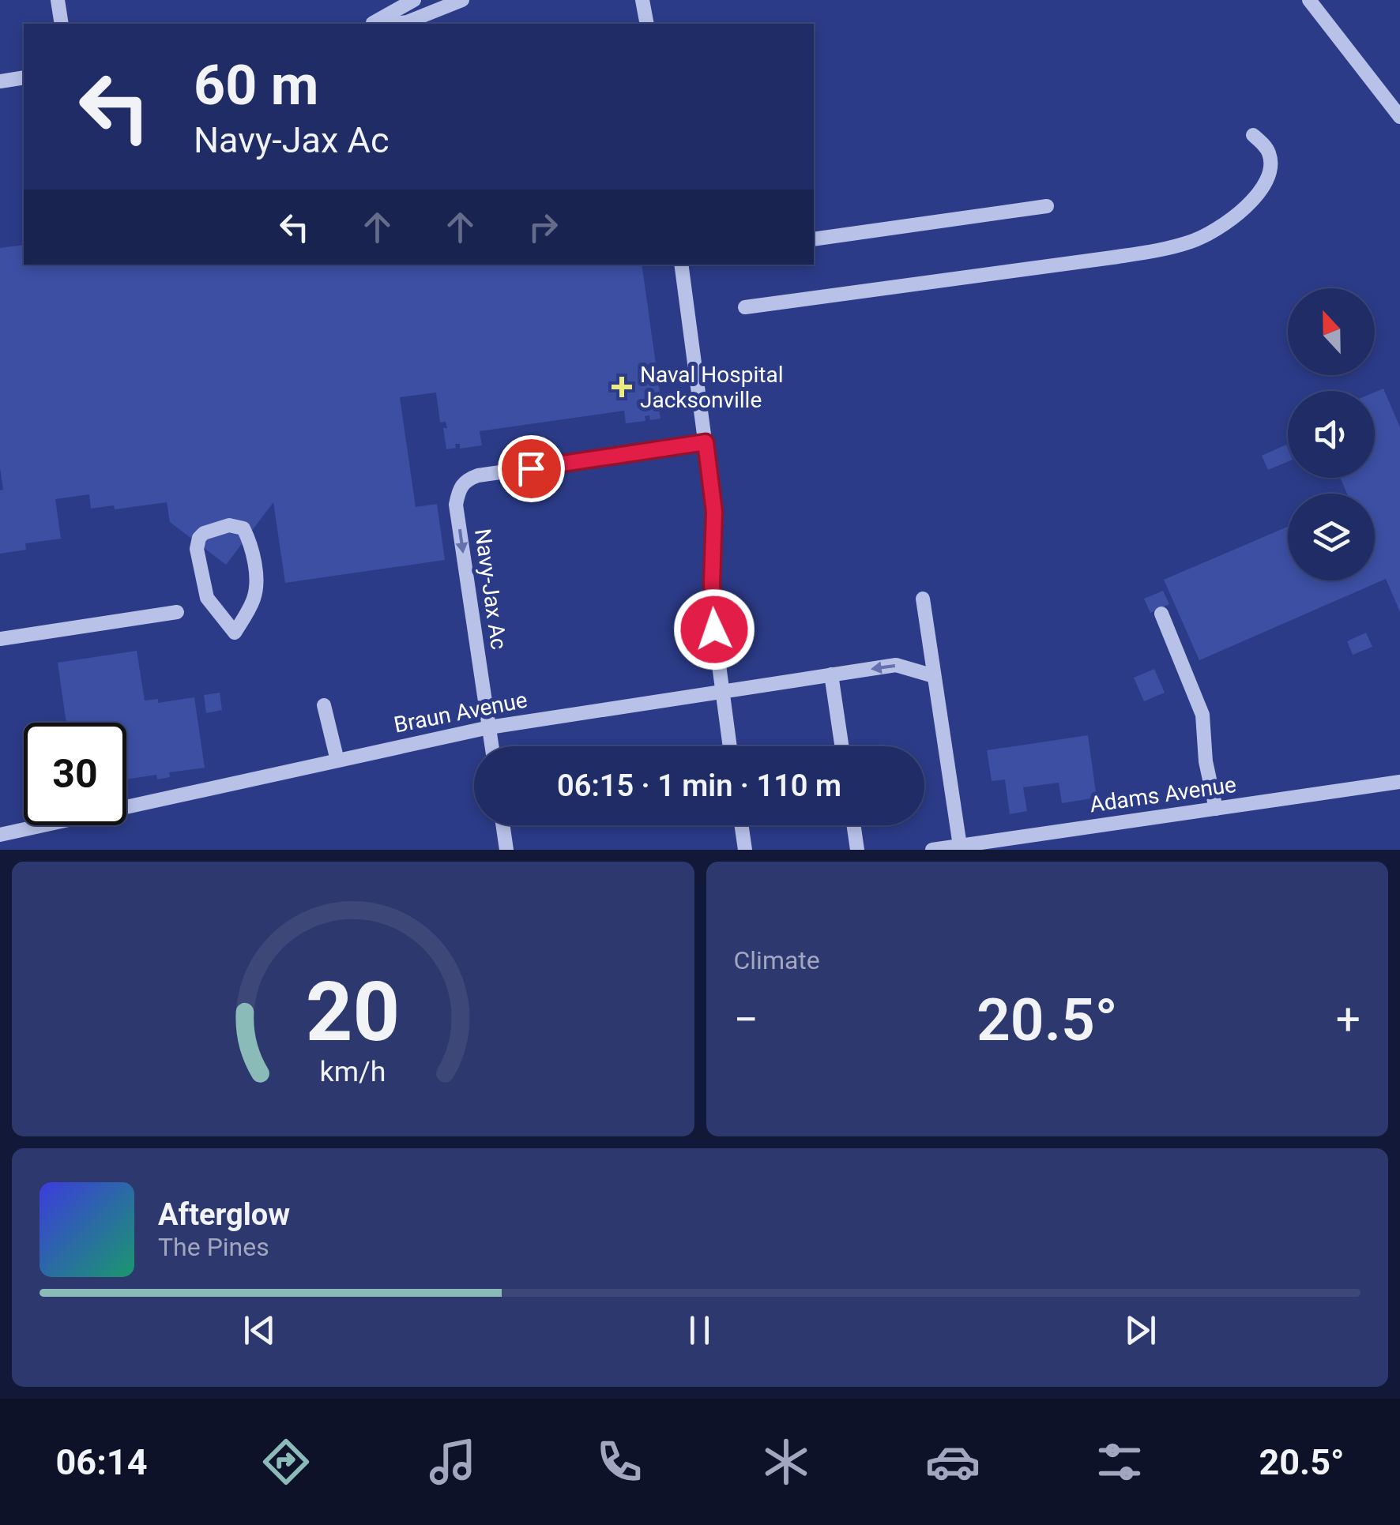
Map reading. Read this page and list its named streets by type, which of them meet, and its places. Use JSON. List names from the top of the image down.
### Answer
{
  "streets": {
    "street": ["Navy-Jax Ac", "Braun Avenue", "Adams Avenue"]
  },
  "crossings": [
    ["Navy-Jax Ac", "Braun Avenue"]
  ],
  "places": {
    "health": ["Naval Hospital Jacksonville"]
  },
  "north": "top",
  "page": {
    "turn": ["60 m", "Navy-Jax Ac"],
    "limit": "30",
    "trip": "06:15 · 1 min · 110 m",
    "tile": "Climate",
    "heat": ["−", "20.5°", "+"],
    "song": ["Afterglow", "The Pines"],
    "tabs": ["06:14", "20.5°"],
    "gauge": ["20", "km/h"]
  }
}
